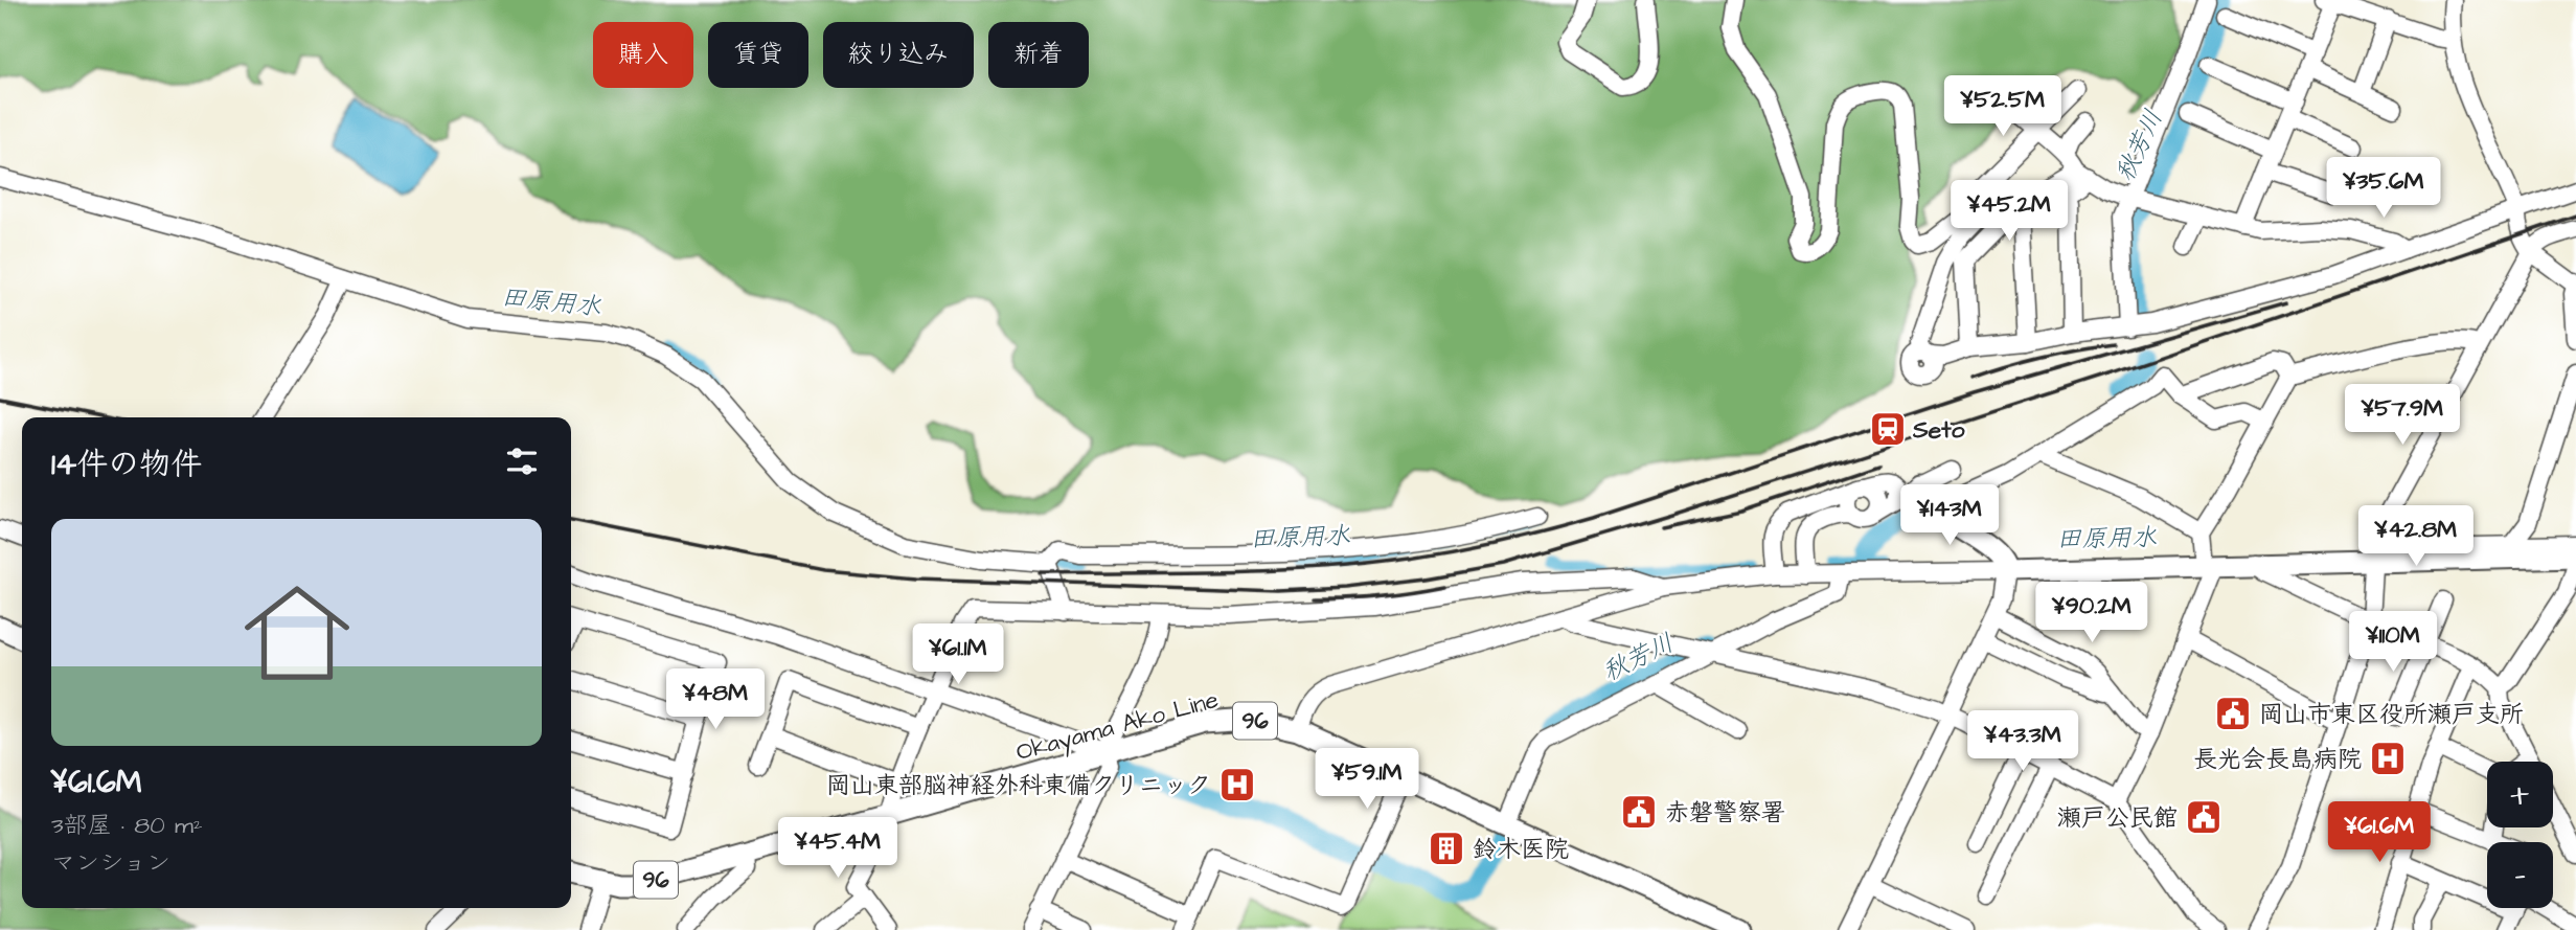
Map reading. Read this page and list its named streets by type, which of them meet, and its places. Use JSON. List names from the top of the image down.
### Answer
{
  "streets": {
    "main road": ["96", "Okayama Ako Line"]
  },
  "water": ["秋芳川", "田原用水"],
  "places": {
    "station": ["Seto"],
    "public building": ["岡山市東区役所瀬戸支所", "赤磐警察署", "瀬戸公民館"],
    "hospital": ["長光会長島病院", "岡山東部脳神経外科東備クリニック"],
    "building": ["鈴木医院"]
  },
  "page": {
    "chip": [
      "購入",
      "賃貸",
      "絞り込み",
      "新着"
    ],
    "price": [
      "¥52.5M",
      "¥35.6M",
      "¥45.2M",
      "¥57.9M",
      "¥143M",
      "¥42.8M",
      "¥90.2M",
      "¥110M",
      "¥61.1M",
      "¥48M",
      "¥43.3M",
      "¥59.1M",
      "¥61.6M",
      "¥45.4M"
    ],
    "heading": "14件の物件",
    "list": [
      {
        "name": "¥61.6M",
        "note": "3部屋 · 80 m² · マンション"
      }
    ],
    "map_buttons": ["+", "−"]
  }
}
